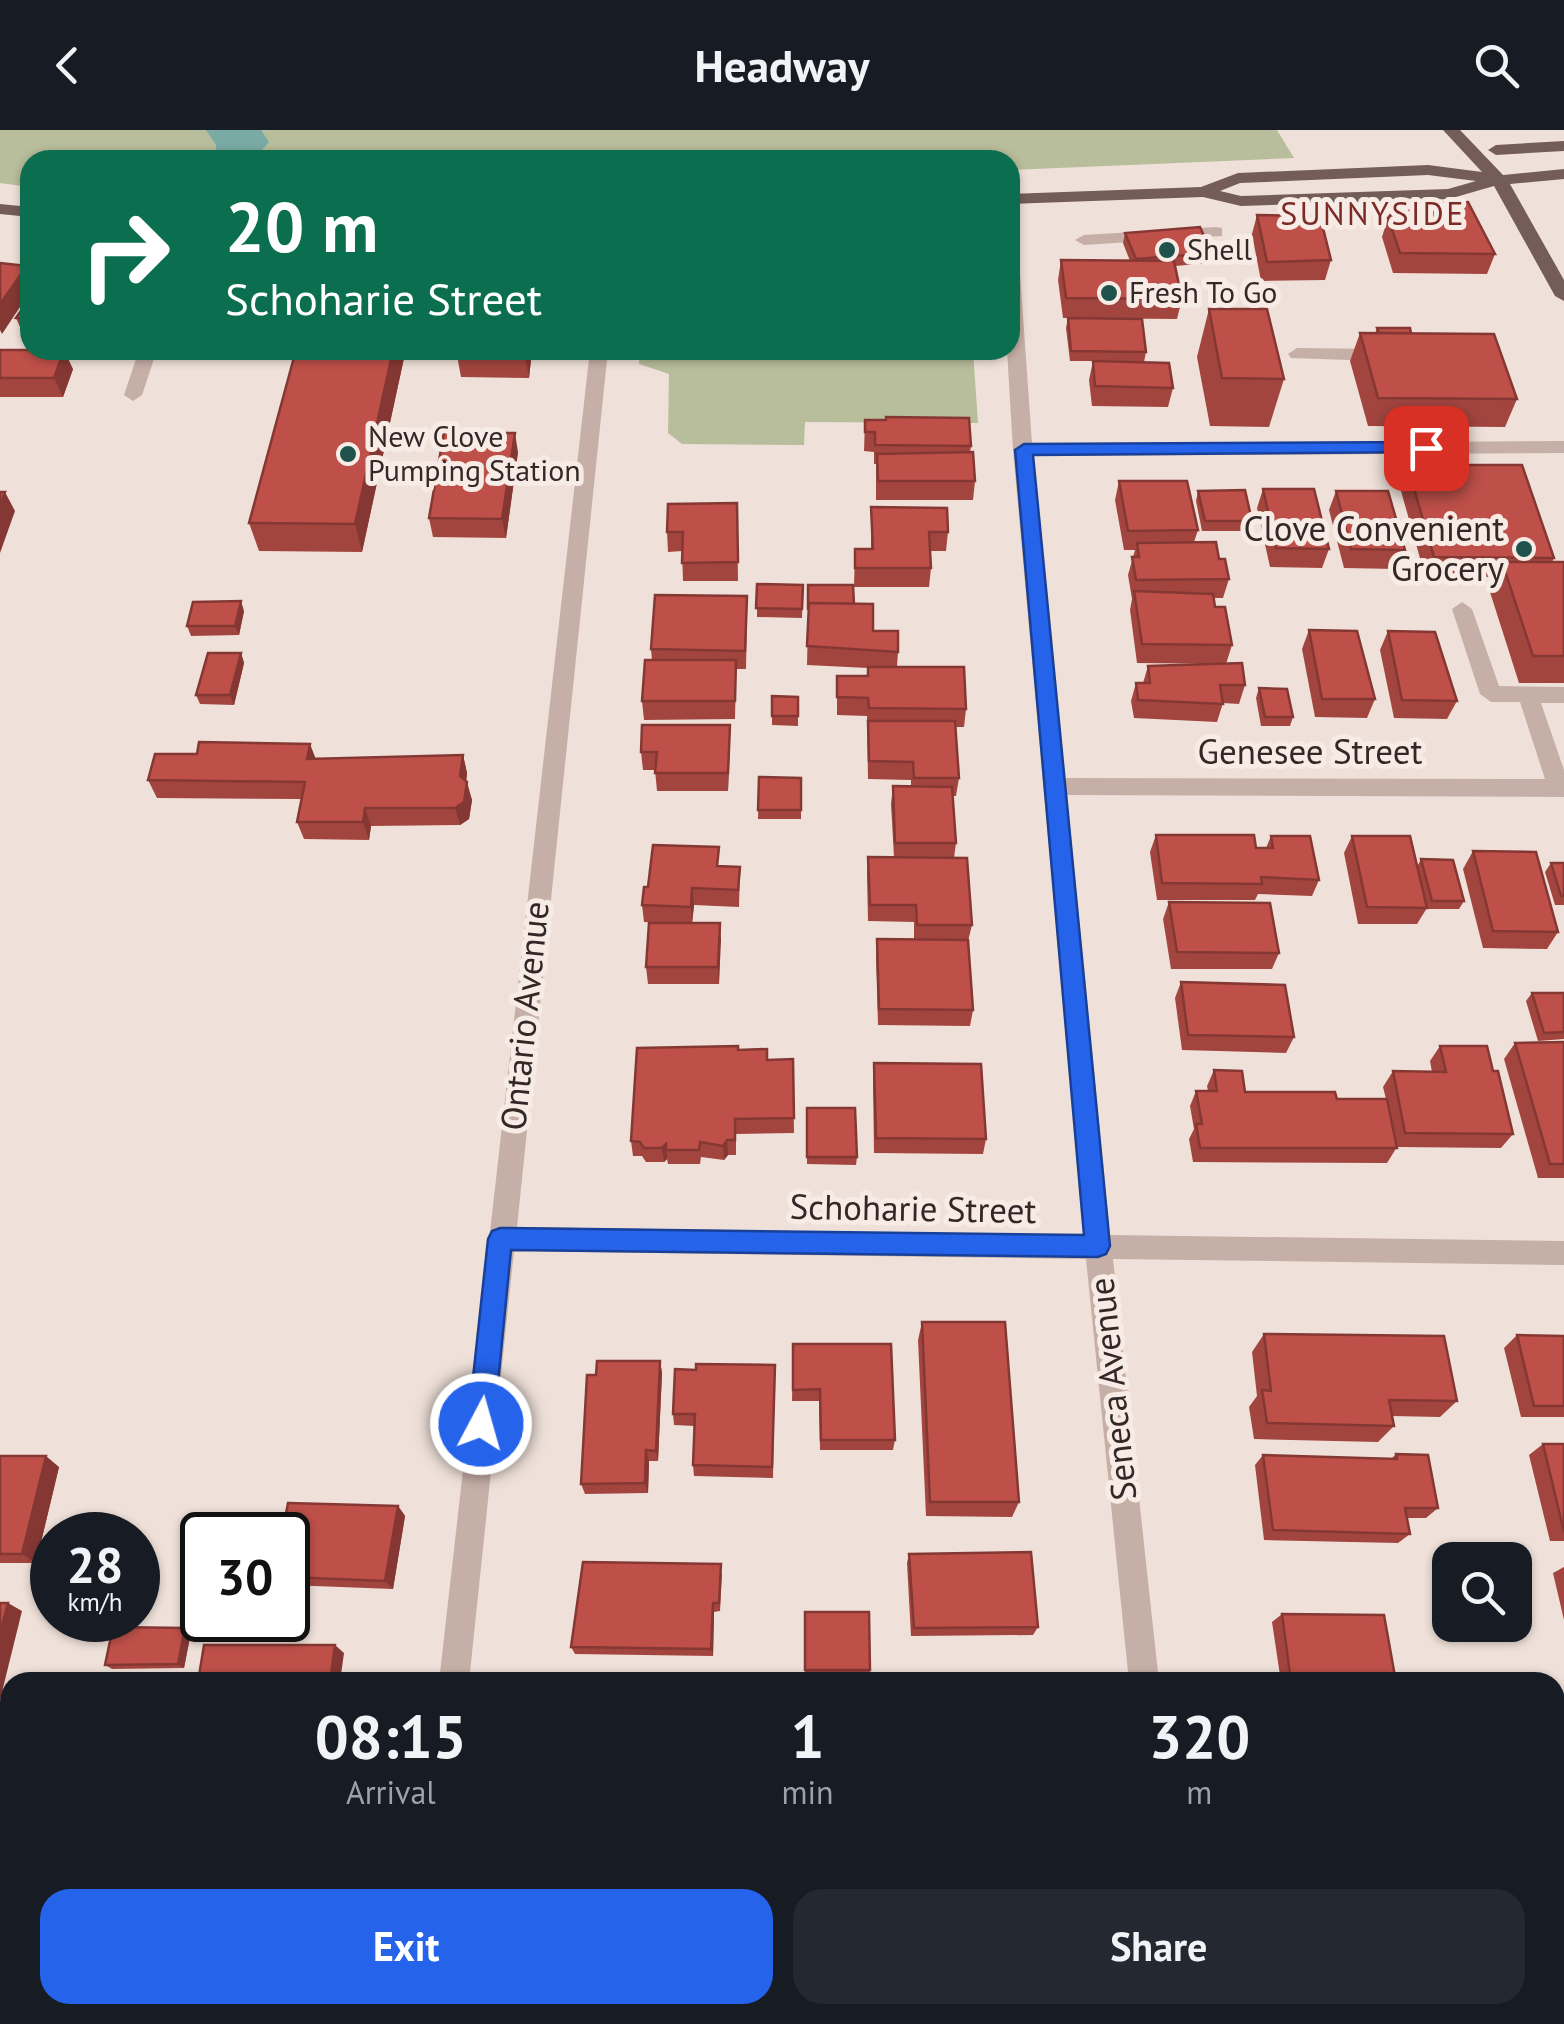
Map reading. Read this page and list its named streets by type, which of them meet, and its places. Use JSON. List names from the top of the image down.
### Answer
{
  "streets": {
    "street": [
      "Genesee Street",
      "Ontario Avenue",
      "Schoharie Street",
      "Seneca Avenue"
    ]
  },
  "crossings": [
    ["Genesee Street", "Seneca Avenue"],
    ["Ontario Avenue", "Schoharie Street"],
    ["Schoharie Street", "Seneca Avenue"]
  ],
  "districts": ["SUNNYSIDE"],
  "places": [
    "Shell",
    "Fresh To Go",
    "New Clove Pumping Station",
    "Clove Convenient Grocery"
  ],
  "page": {
    "header": "Headway",
    "turn": ["20 m", "Schoharie Street"],
    "speed": "28 km/h",
    "limit": "30",
    "eta": [
      "08:15",
      "Arrival",
      "1",
      "min",
      "320",
      "m"
    ],
    "buttons": ["Exit", "Share"]
  }
}
